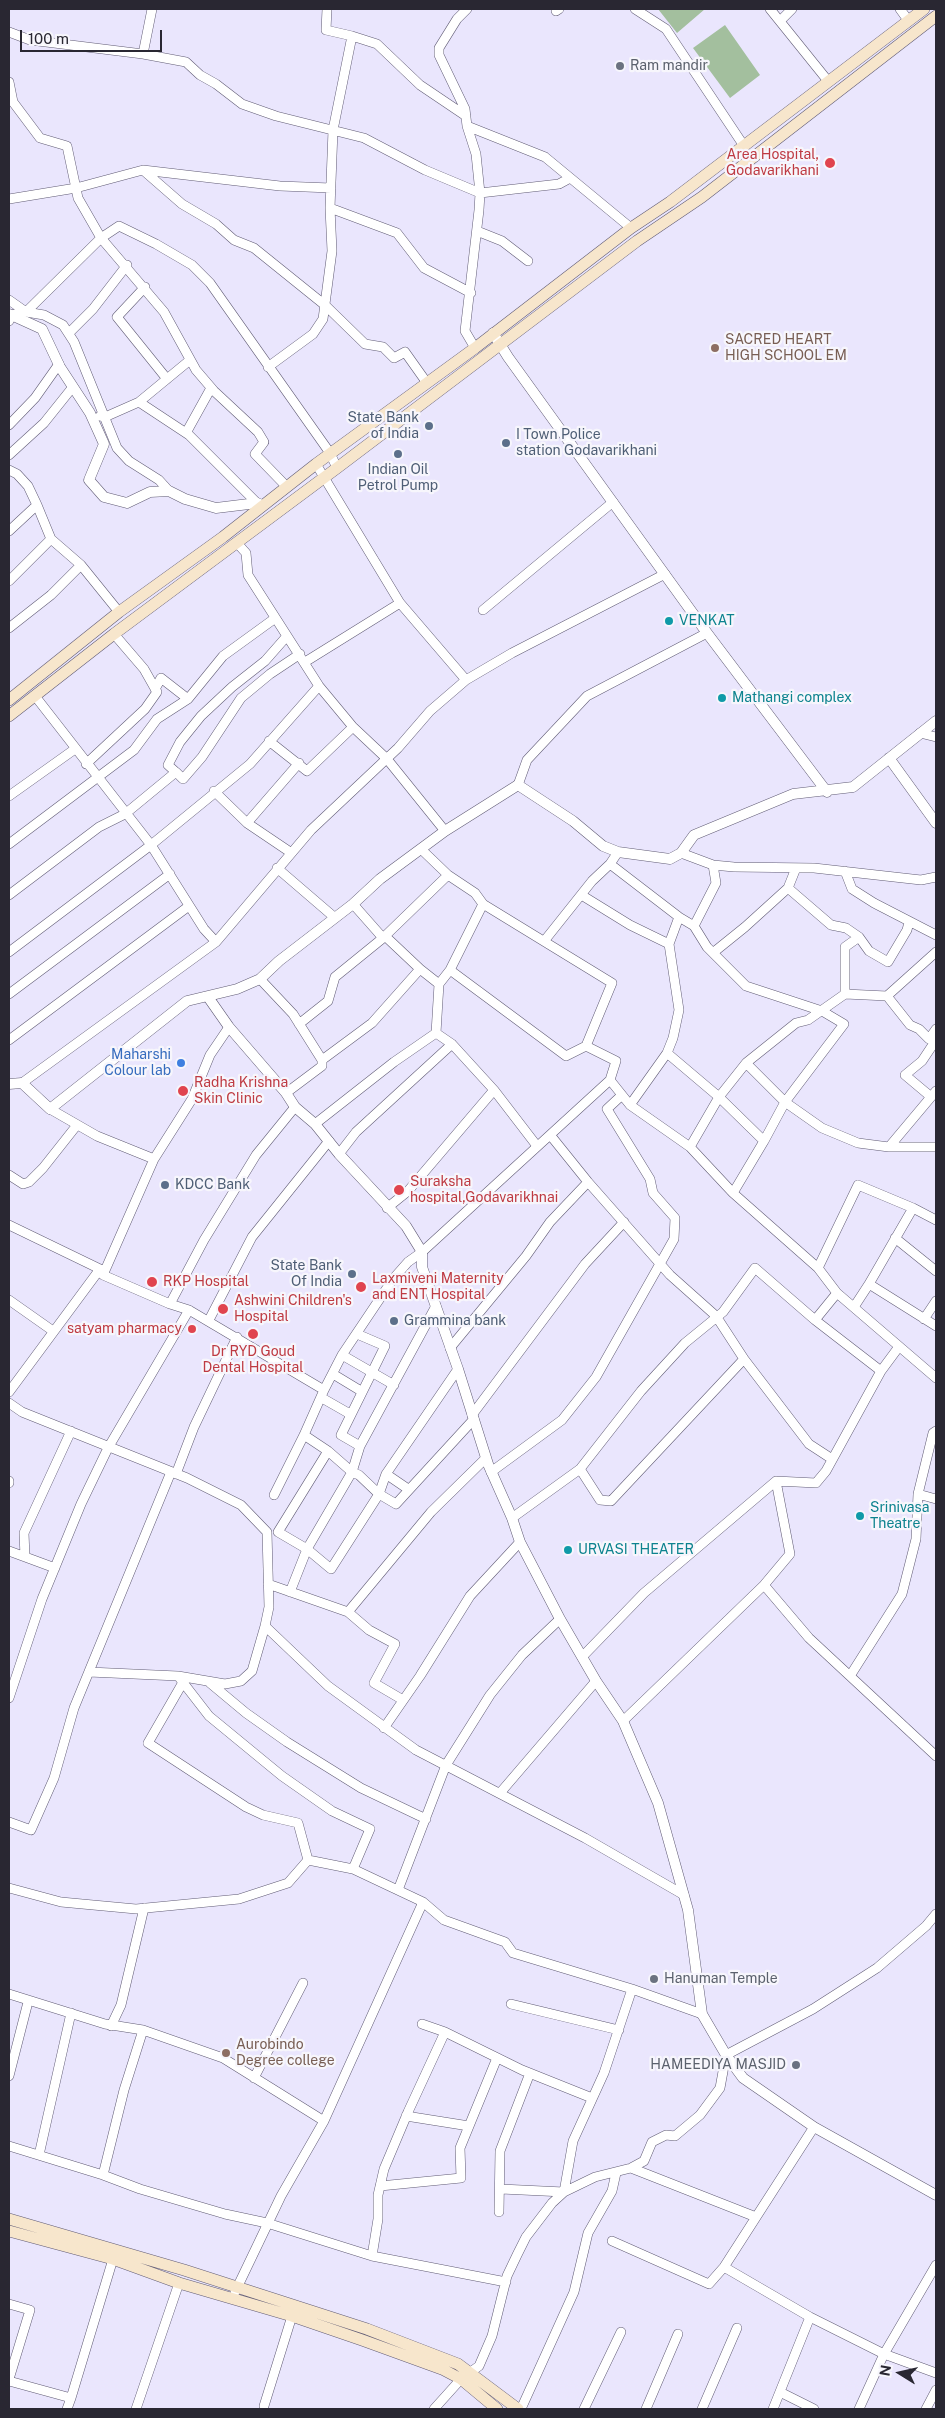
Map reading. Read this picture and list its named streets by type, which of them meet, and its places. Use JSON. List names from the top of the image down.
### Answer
{
  "places": [
    "Ram mandir",
    "Area Hospital, Godavarikhani",
    "SACRED HEART HIGH SCHOOL EM",
    "State Bank of India",
    "I Town Police station Godavarikhani",
    "Indian Oil Petrol Pump",
    "VENKAT",
    "Mathangi complex",
    "Maharshi Colour lab",
    "Radha Krishna Skin Clinic",
    "KDCC Bank",
    "Suraksha hospital,Godavarikhnai",
    "State Bank Of India",
    "RKP Hospital",
    "Laxmiveni Maternity and ENT Hospital",
    "Ashwini Children's Hospital",
    "Grammina bank",
    "satyam pharmacy",
    "Dr RYD Goud Dental Hospital",
    "Srinivasa Theatre",
    "URVASI THEATER",
    "Hanuman Temple",
    "Aurobindo Degree college",
    "HAMEEDIYA MASJID"
  ],
  "scale_bar": "100 m",
  "north": "left"
}
